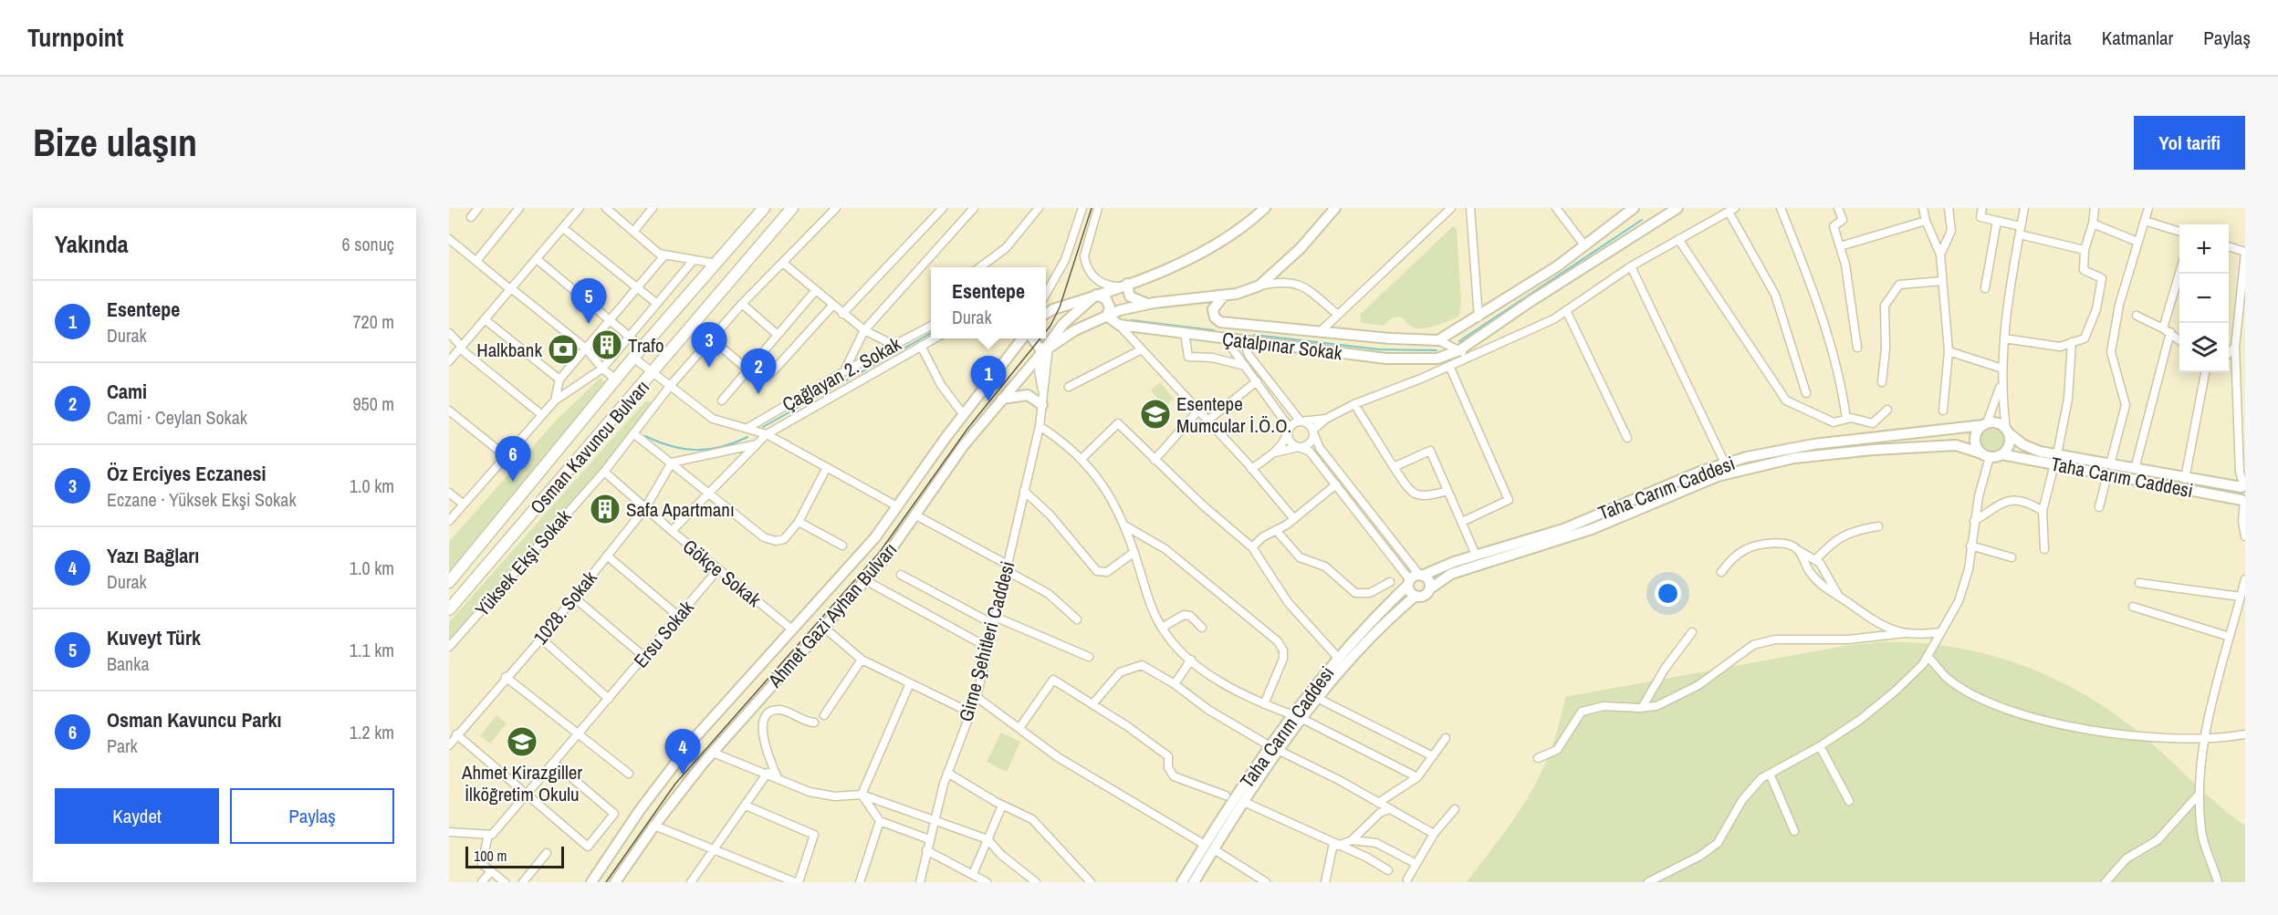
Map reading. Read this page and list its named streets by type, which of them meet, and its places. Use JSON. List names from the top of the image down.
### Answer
{
  "streets": {
    "highway": ["Osman Kavuncu Bulvarı"],
    "main road": ["Çatalpınar Sokak", "Taha Carım Caddesi", "Ahmet Gazi Ayhan Bulvarı"],
    "street": [
      "Çağlayan 2. Sokak",
      "Yüksek Ekşi Sokak",
      "Gökçe Sokak",
      "1028. Sokak",
      "Ersu Sokak",
      "Girne Şehitleri Caddesi"
    ]
  },
  "crossings": [
    ["Çatalpınar Sokak", "Ahmet Gazi Ayhan Bulvarı"],
    ["Çağlayan 2. Sokak", "Gökçe Sokak"],
    ["Yüksek Ekşi Sokak", "Gökçe Sokak"],
    ["Gökçe Sokak", "1028. Sokak"],
    ["Gökçe Sokak", "Ahmet Gazi Ayhan Bulvarı"],
    ["Gökçe Sokak", "Ersu Sokak"],
    ["Ahmet Gazi Ayhan Bulvarı", "Girne Şehitleri Caddesi"]
  ],
  "places": {
    "building": ["Trafo", "Safa Apartmanı"],
    "bank": ["Halkbank"],
    "school or university": ["Esentepe Mumcular İ.Ö.O.", "Ahmet Kirazgiller İlköğretim Okulu"]
  },
  "scale_bar": "100 m",
  "page": {
    "header": "Turnpoint",
    "nav": ["Harita", "Katmanlar", "Paylaş"],
    "buttons": [
      "Yol tarifi",
      ["Kaydet", "Paylaş"]
    ],
    "title": "Bize ulaşın",
    "heading": ["Yakında", "6 sonuç"],
    "map_buttons": ["+", "−"],
    "popup": ["Esentepe", "Durak"],
    "pins": [
      "5",
      "3",
      "2",
      "1",
      "6",
      "4"
    ],
    "list": [
      {
        "mark": "1",
        "name": "Esentepe",
        "note": "Durak",
        "value": "720 m"
      },
      {
        "mark": "2",
        "name": "Cami",
        "note": "Cami · Ceylan Sokak",
        "value": "950 m"
      },
      {
        "mark": "3",
        "name": "Öz Erciyes Eczanesi",
        "note": "Eczane · Yüksek Ekşi Sokak",
        "value": "1.0 km"
      },
      {
        "mark": "4",
        "name": "Yazı Bağları",
        "note": "Durak",
        "value": "1.0 km"
      },
      {
        "mark": "5",
        "name": "Kuveyt Türk",
        "note": "Banka",
        "value": "1.1 km"
      },
      {
        "mark": "6",
        "name": "Osman Kavuncu Parkı",
        "note": "Park",
        "value": "1.2 km"
      }
    ],
    "scale": "100 m"
  }
}
